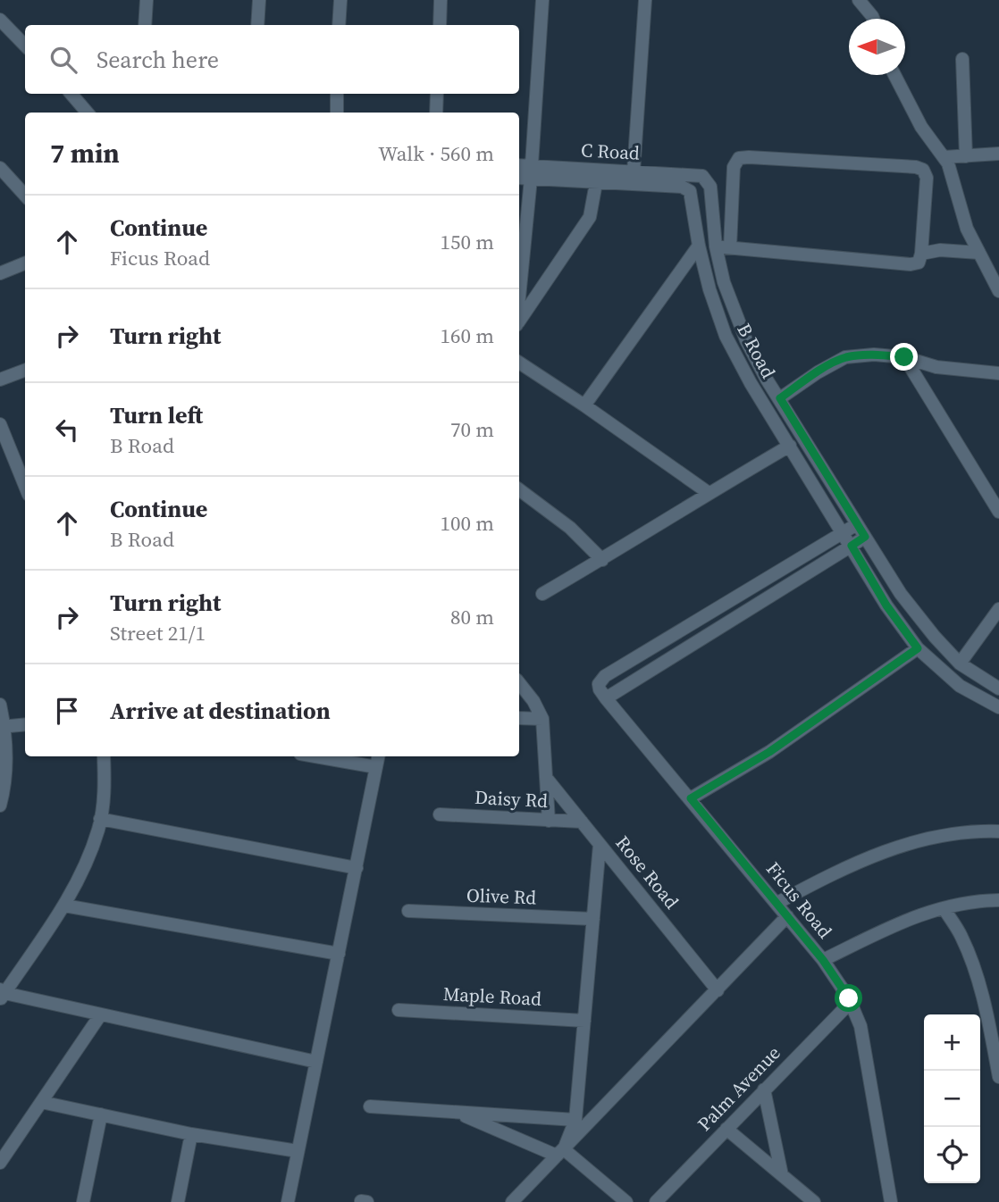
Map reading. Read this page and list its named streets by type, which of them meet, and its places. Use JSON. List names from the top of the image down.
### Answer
{
  "streets": {
    "street": [
      "C Road",
      "B Road",
      "Daisy Rd",
      "Rose Road",
      "Olive Rd",
      "Ficus Road",
      "Maple Road",
      "Palm Avenue"
    ]
  },
  "crossings": [
    ["C Road", "B Road"],
    ["Daisy Rd", "Rose Road"],
    ["Ficus Road", "Palm Avenue"]
  ],
  "north": "left",
  "page": {
    "search": "Search here",
    "heading": ["7 min", "Walk · 560 m"],
    "list": [
      ["Continue", "Ficus Road", "150 m"],
      ["Turn right", "160 m"],
      ["Turn left", "B Road", "70 m"],
      ["Continue", "B Road", "100 m"],
      ["Turn right", "Street 21/1", "80 m"],
      "Arrive at destination"
    ],
    "map_buttons": ["+", "−"]
  }
}
